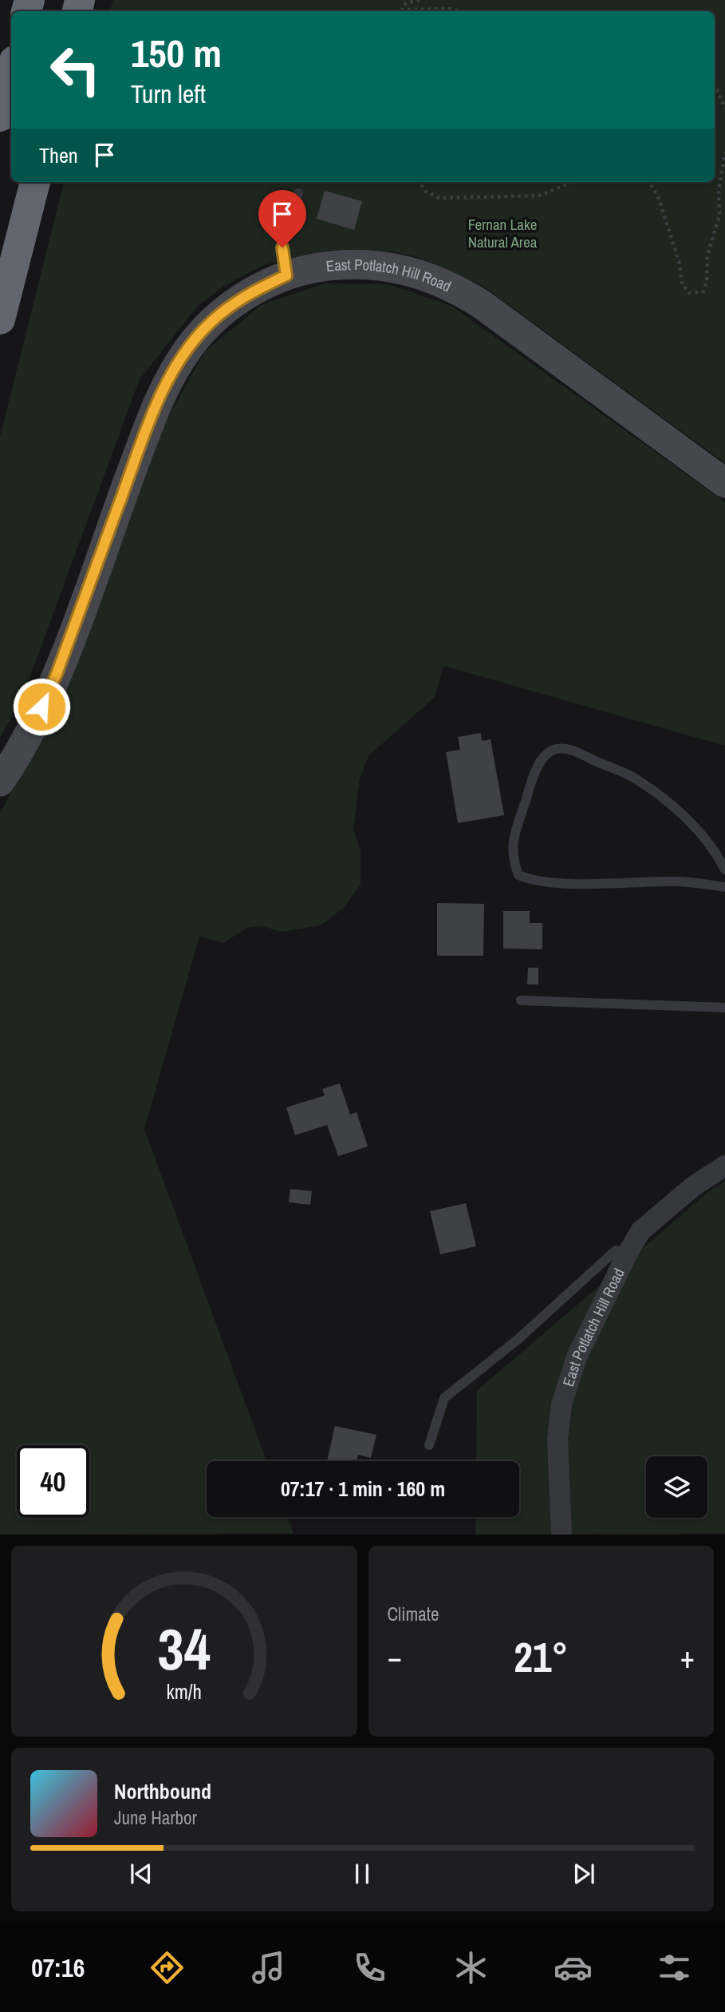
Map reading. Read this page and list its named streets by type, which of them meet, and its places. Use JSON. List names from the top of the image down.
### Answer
{
  "streets": {
    "street": ["East Potlatch Hill Road"]
  },
  "parks": ["Fernan Lake Natural Area"],
  "page": {
    "turn": ["150 m", "Turn left"],
    "then": "Then",
    "limit": "40",
    "trip": "07:17 · 1 min · 160 m",
    "tile": "Climate",
    "heat": ["−", "21°", "+"],
    "song": ["Northbound", "June Harbor"],
    "tabs": "07:16",
    "gauge": ["34", "km/h"]
  }
}
